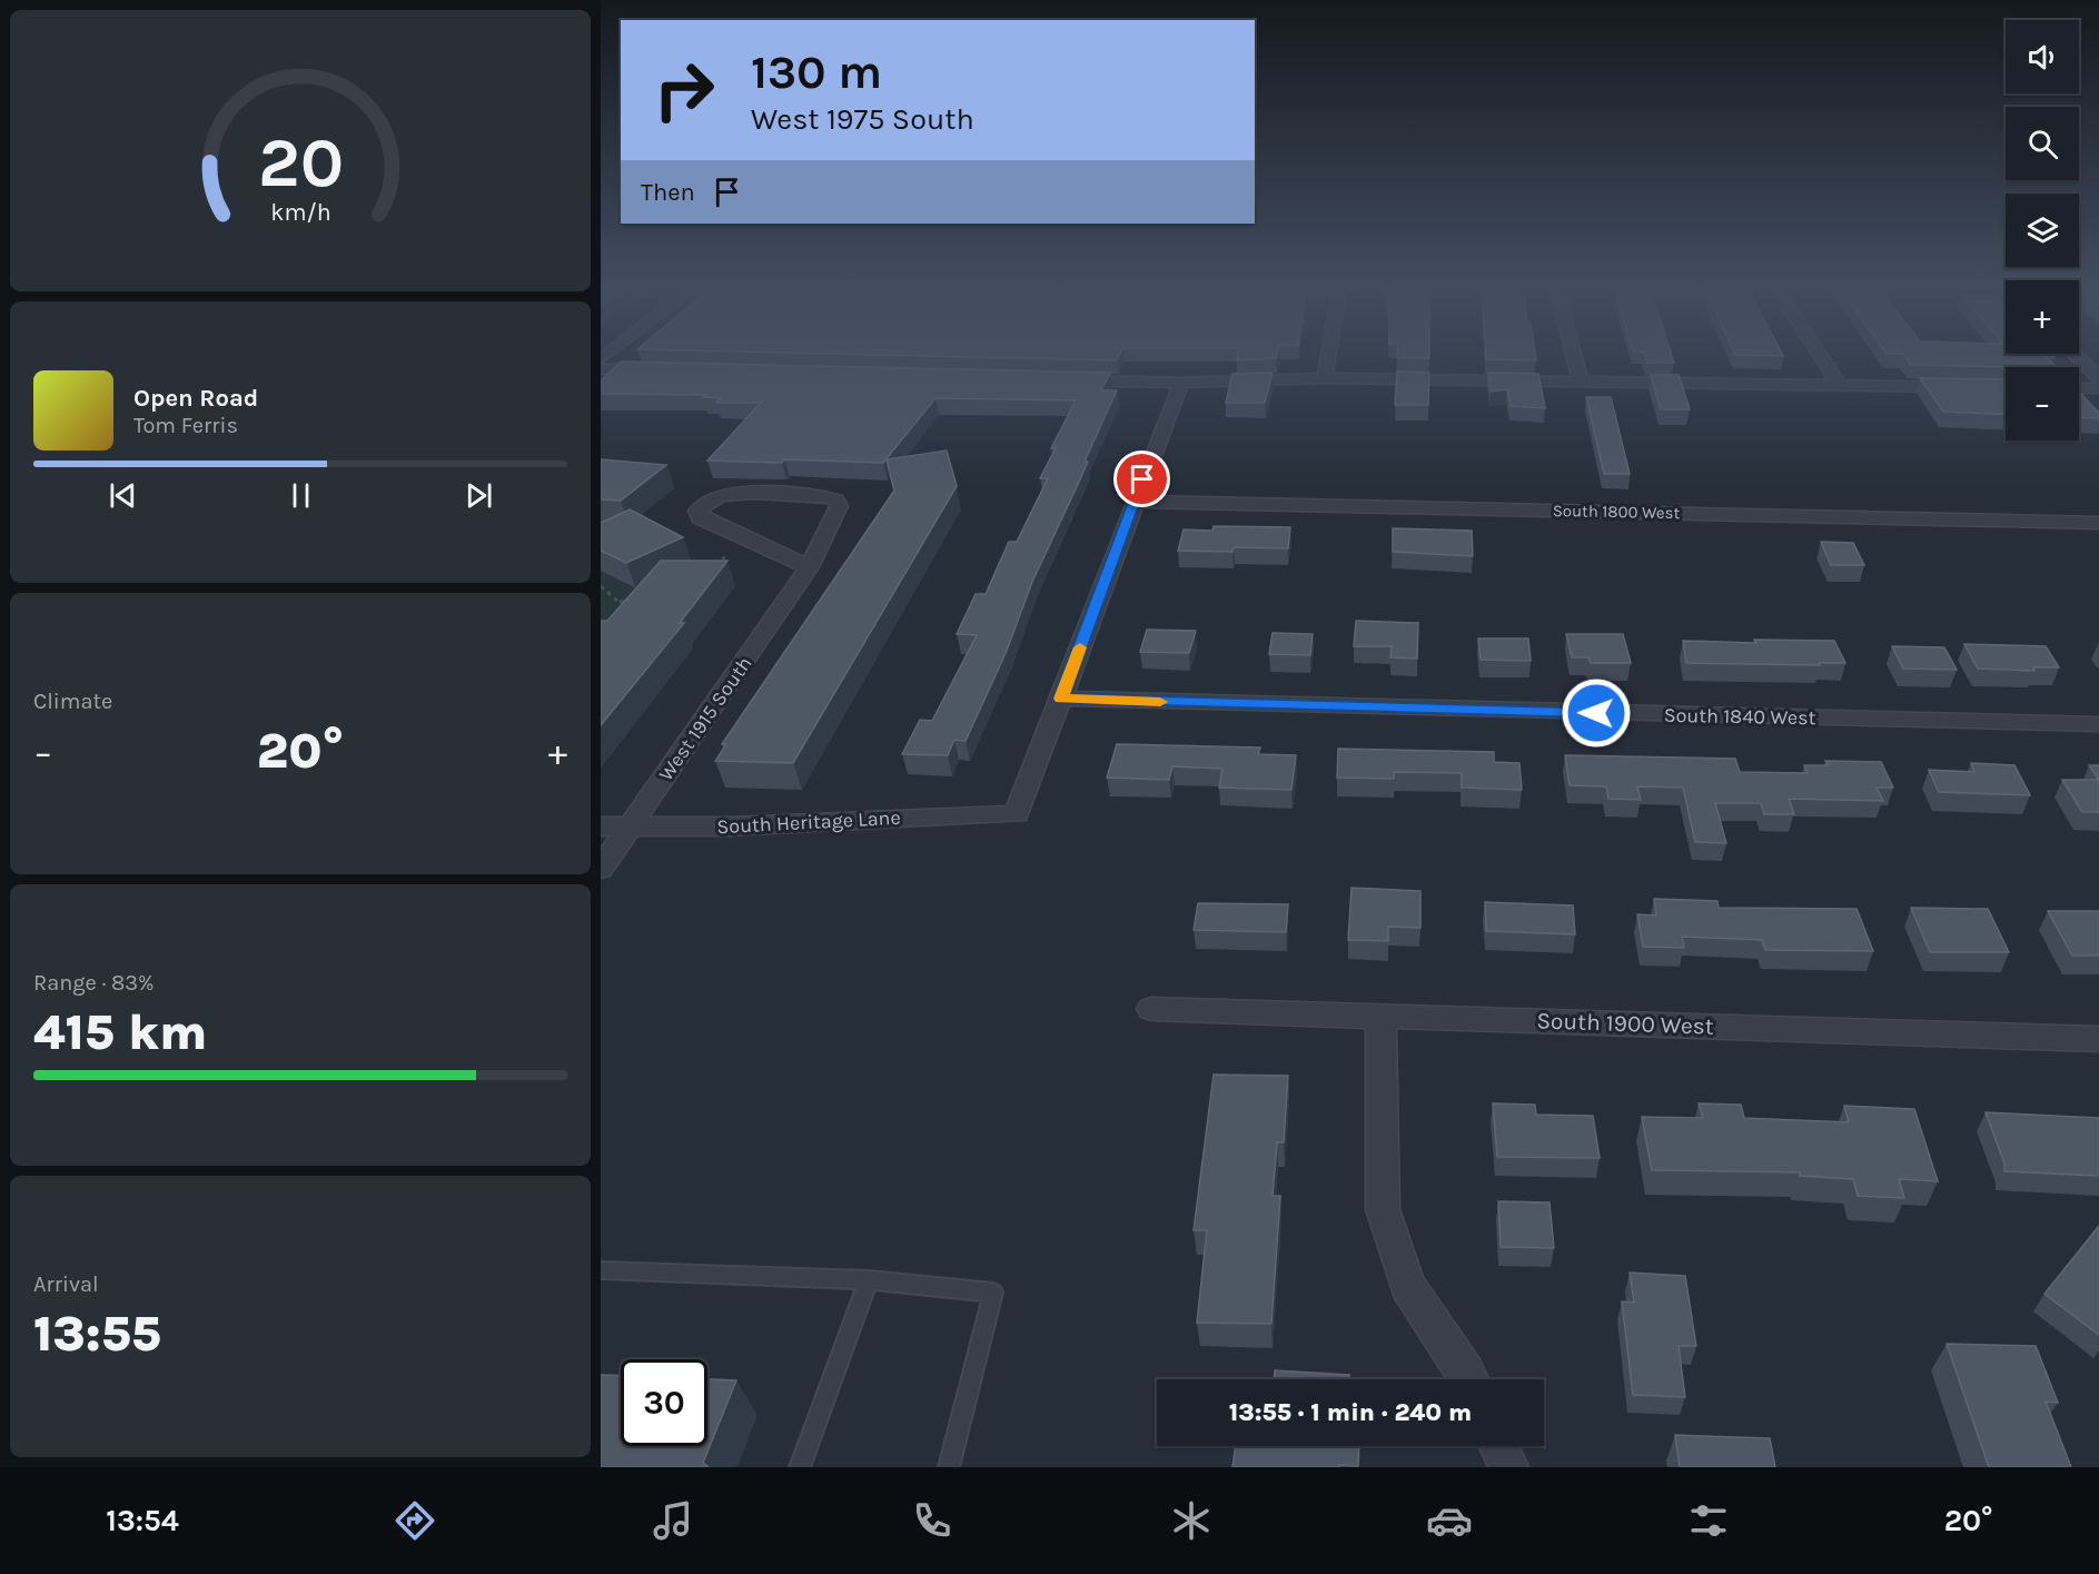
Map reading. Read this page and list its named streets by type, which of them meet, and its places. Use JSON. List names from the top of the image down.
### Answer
{
  "streets": {
    "street": [
      "South 1800 West",
      "South 1840 West",
      "West 1915 South",
      "South Heritage Lane",
      "South 1900 West"
    ]
  },
  "crossings": [
    ["South 1840 West", "South Heritage Lane"],
    ["West 1915 South", "South Heritage Lane"]
  ],
  "page": {
    "map_buttons": ["+", "−"],
    "turn": ["130 m", "West 1975 South"],
    "then": "Then",
    "song": ["Open Road", "Tom Ferris"],
    "tile": [
      "Climate",
      ["Range · 83%", "415 km"],
      ["Arrival", "13:55"]
    ],
    "heat": ["−", "20°", "+"],
    "limit": "30",
    "trip": "13:55 · 1 min · 240 m",
    "tabs": ["13:54", "20°"],
    "gauge": ["20", "km/h"]
  }
}
